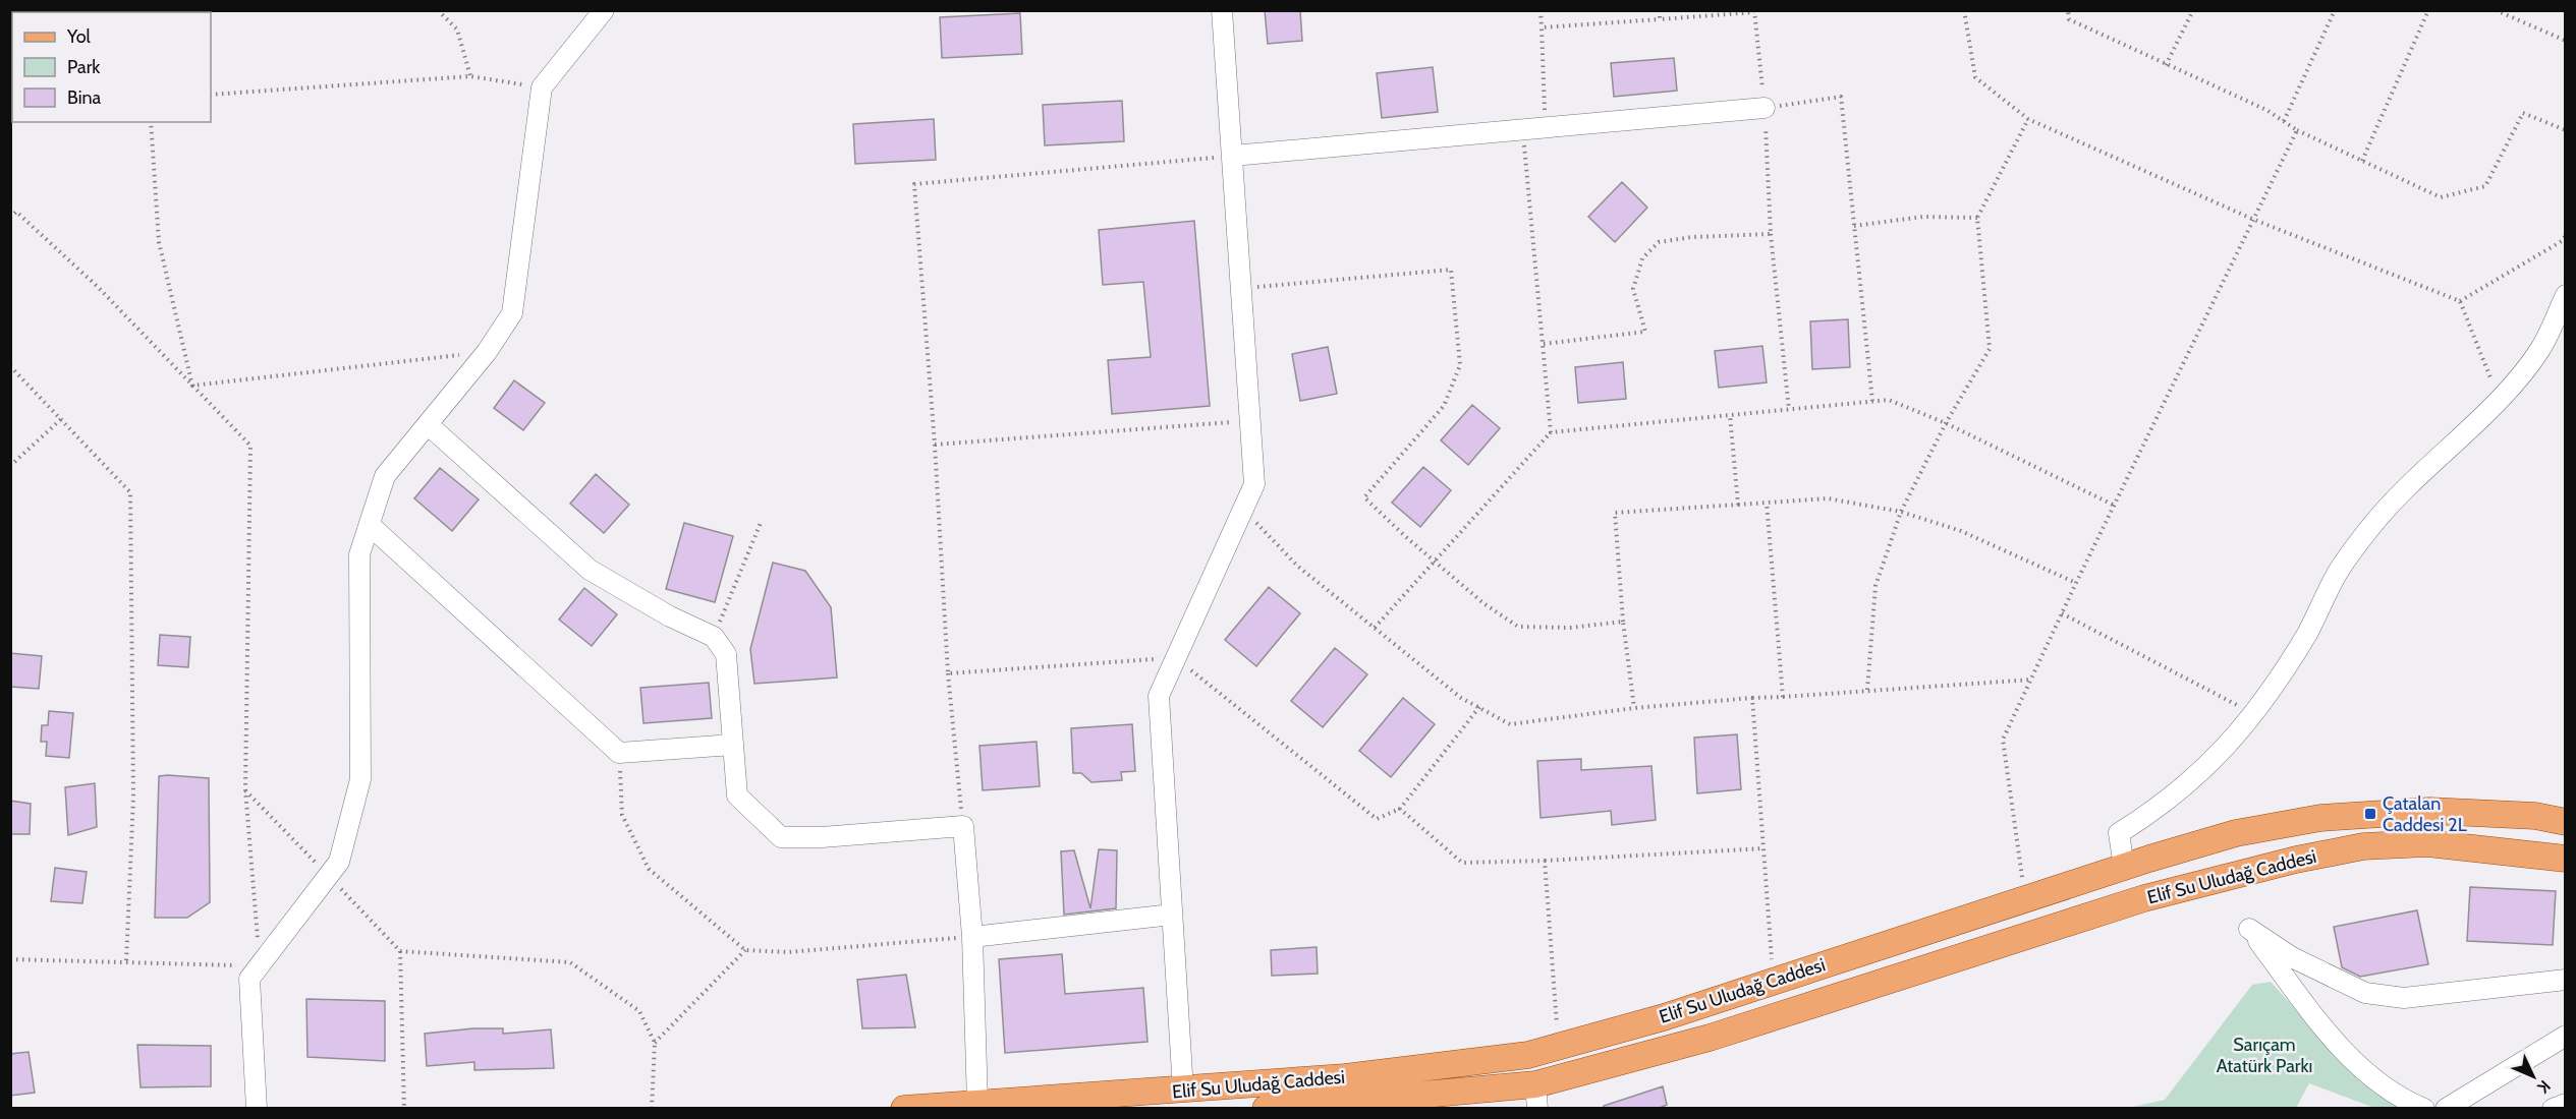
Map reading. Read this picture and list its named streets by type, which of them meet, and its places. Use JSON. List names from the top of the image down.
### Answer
{
  "streets": {
    "main road": ["Elif Su Uludağ Caddesi"]
  },
  "parks": ["Sarıçam Atatürk Parkı"],
  "places": {
    "transit": ["Çatalan Caddesi 2L"]
  },
  "legend": ["Yol", "Park", "Bina"],
  "north": "bottom right"
}
